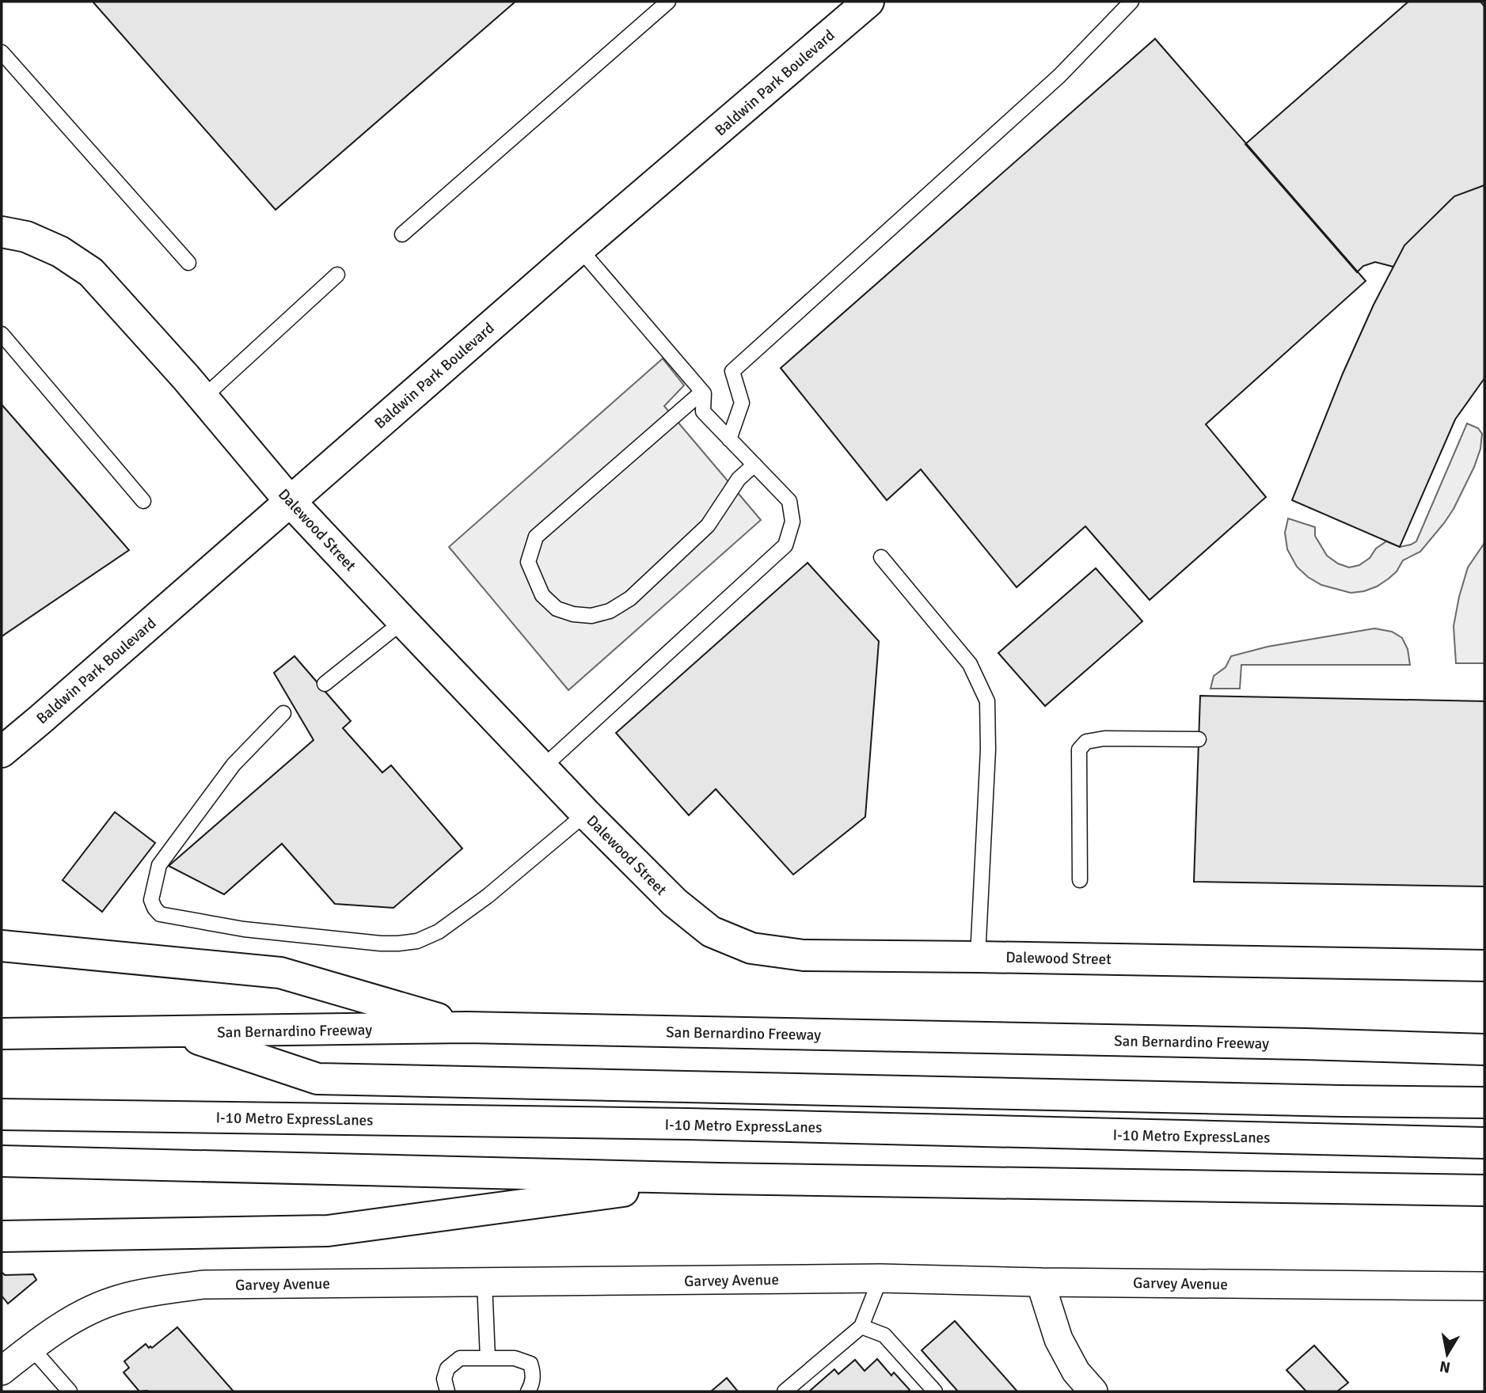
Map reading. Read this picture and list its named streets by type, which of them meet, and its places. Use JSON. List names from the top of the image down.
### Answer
{
  "streets": {
    "main road": [
      "Baldwin Park Boulevard",
      "Dalewood Street",
      "San Bernardino Freeway",
      "I-10 Metro ExpressLanes"
    ],
    "street": ["Garvey Avenue"]
  },
  "crossings": [
    ["Baldwin Park Boulevard", "Dalewood Street"]
  ],
  "north": "bottom"
}
